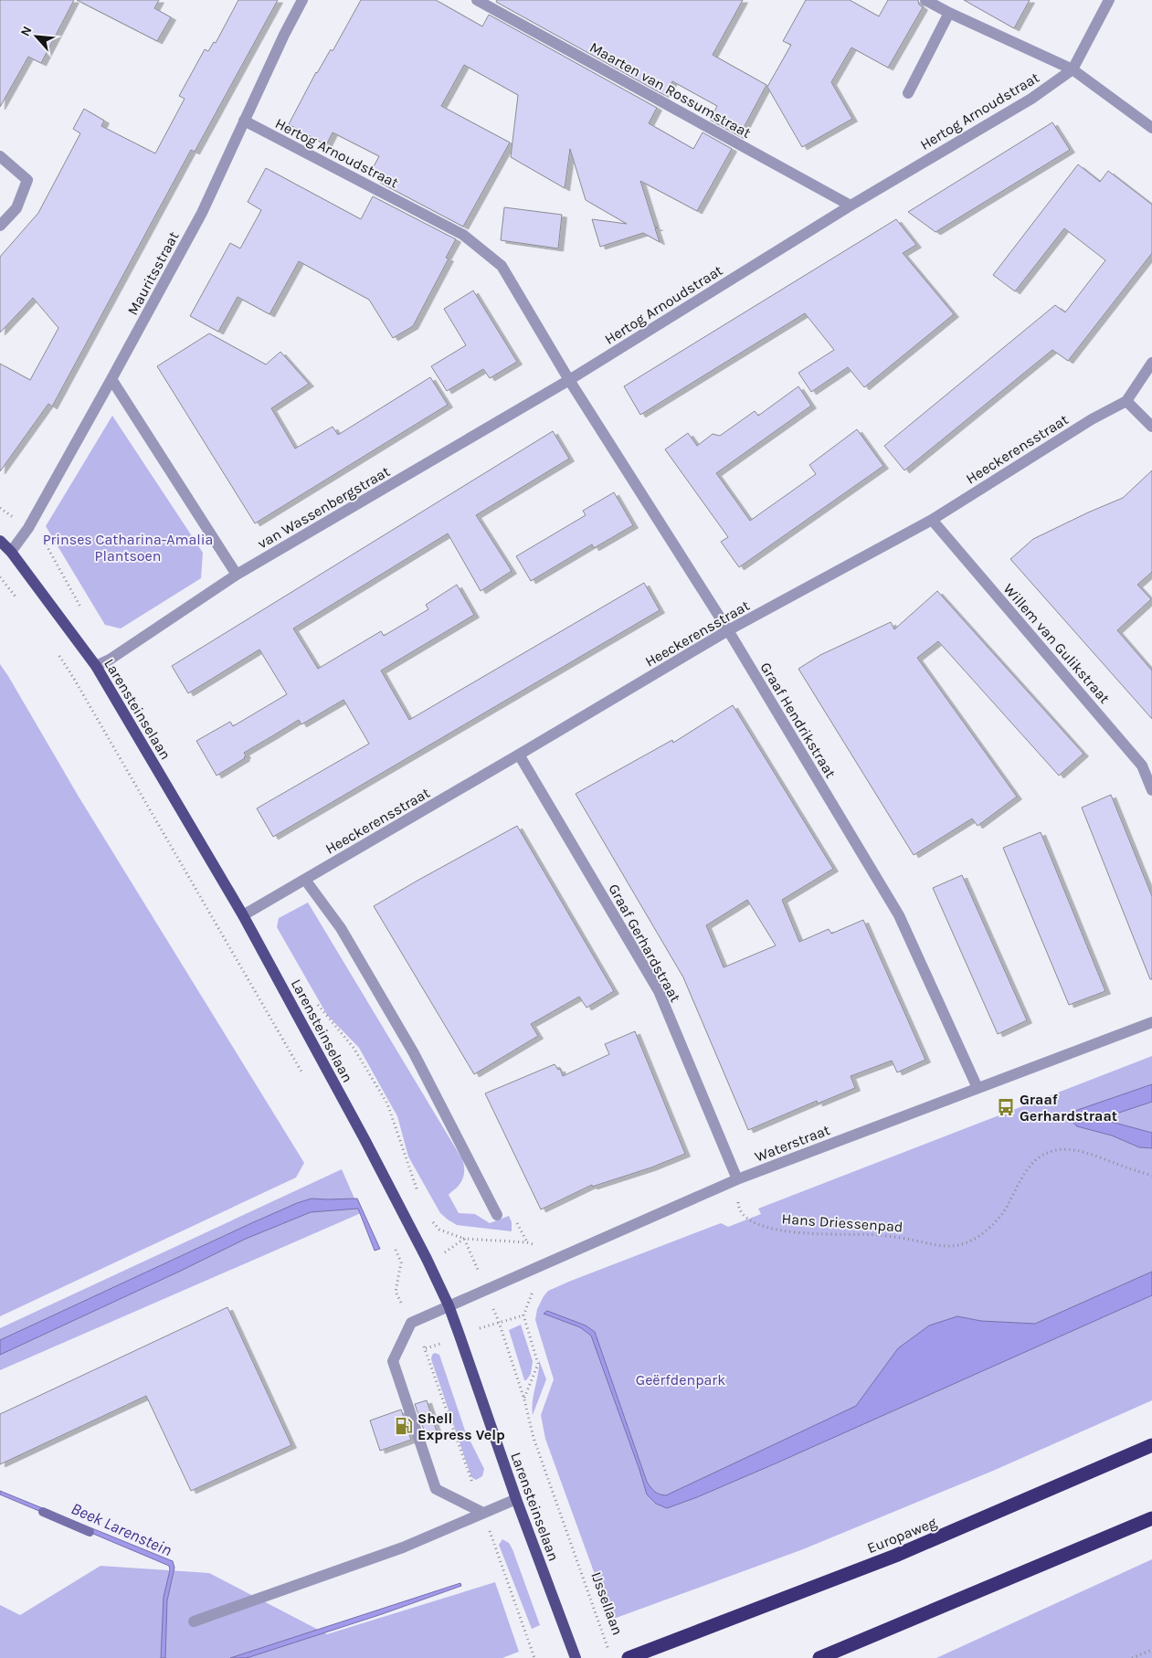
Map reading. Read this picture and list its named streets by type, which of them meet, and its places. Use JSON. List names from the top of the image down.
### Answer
{
  "streets": {
    "highway": ["Europaweg"],
    "main road": ["Larensteinselaan"],
    "street": [
      "Maarten van Rossumstraat",
      "Hertog Arnoudstraat",
      "Mauritsstraat",
      "Heeckerensstraat",
      "van Wassenbergstraat",
      "Willem van Gulikstraat",
      "Graaf Hendrikstraat",
      "Graaf Gerhardstraat",
      "Waterstraat"
    ],
    "path": ["Hans Driessenpad", "IJssellaan"]
  },
  "crossings": [
    ["Maarten van Rossumstraat", "Hertog Arnoudstraat"],
    ["Hertog Arnoudstraat", "Mauritsstraat"],
    ["Hertog Arnoudstraat", "van Wassenbergstraat"],
    ["Hertog Arnoudstraat", "Graaf Hendrikstraat"],
    ["Mauritsstraat", "Larensteinselaan"],
    ["Heeckerensstraat", "Willem van Gulikstraat"],
    ["Heeckerensstraat", "Larensteinselaan"],
    ["Heeckerensstraat", "Graaf Hendrikstraat"],
    ["Heeckerensstraat", "Graaf Gerhardstraat"],
    ["van Wassenbergstraat", "Larensteinselaan"],
    ["van Wassenbergstraat", "Graaf Hendrikstraat"],
    ["Larensteinselaan", "Waterstraat"],
    ["Graaf Hendrikstraat", "Waterstraat"],
    ["Graaf Gerhardstraat", "Waterstraat"],
    ["Graaf Gerhardstraat", "Hans Driessenpad"],
    ["Waterstraat", "Hans Driessenpad"]
  ],
  "water": ["Beek Larenstein"],
  "parks": ["Prinses Catharina-Amalia Plantsoen", "Geërfdenpark"],
  "places": {
    "bus stop": ["Graaf Gerhardstraat"],
    "fuel station": ["Shell Express Velp"]
  },
  "north": "top left"
}
